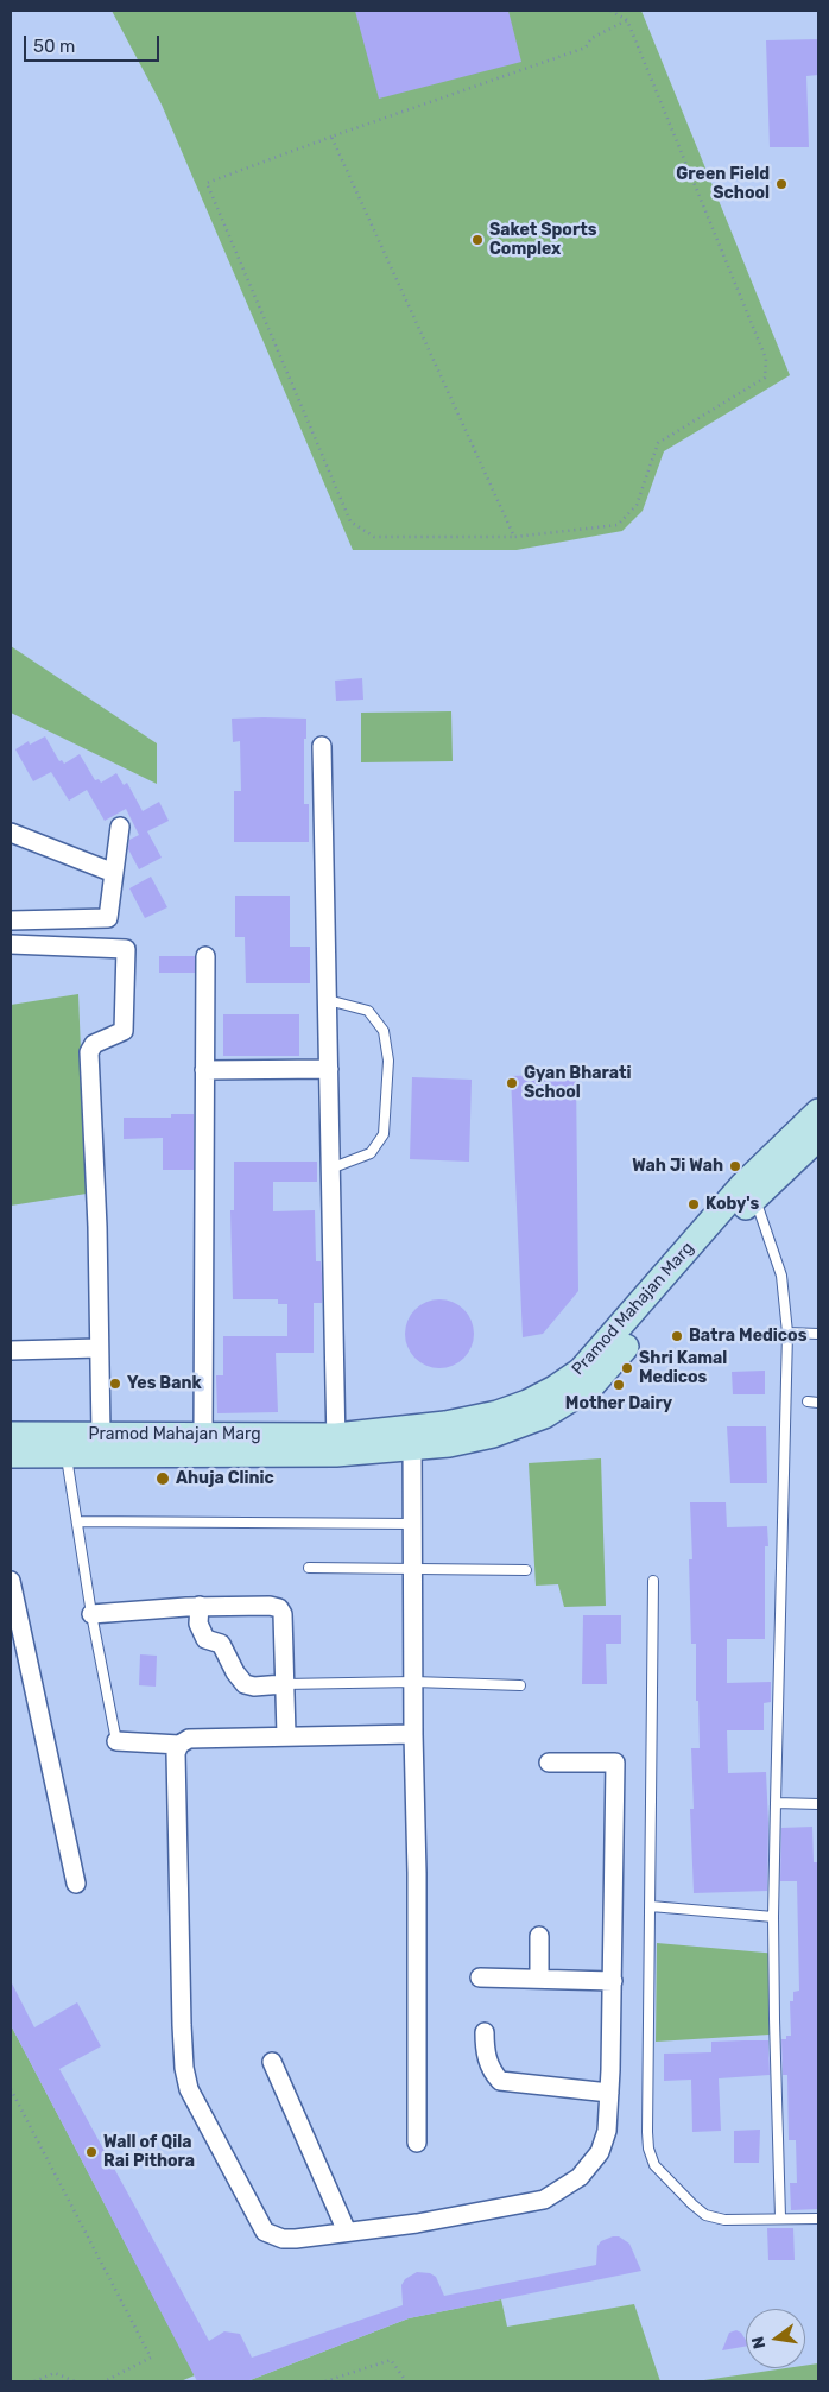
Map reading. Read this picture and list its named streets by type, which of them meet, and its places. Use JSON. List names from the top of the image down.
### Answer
{
  "streets": {
    "street": ["Pramod Mahajan Marg"]
  },
  "places": [
    "Green Field School",
    "Saket Sports Complex",
    "Gyan Bharati School",
    "Wah Ji Wah",
    "Koby's",
    "Batra Medicos",
    "Shri Kamal Medicos",
    "Yes Bank",
    "Mother Dairy",
    "Ahuja Clinic",
    "Wall of Qila Rai Pithora"
  ],
  "scale_bar": "50 m",
  "north": "left"
}
